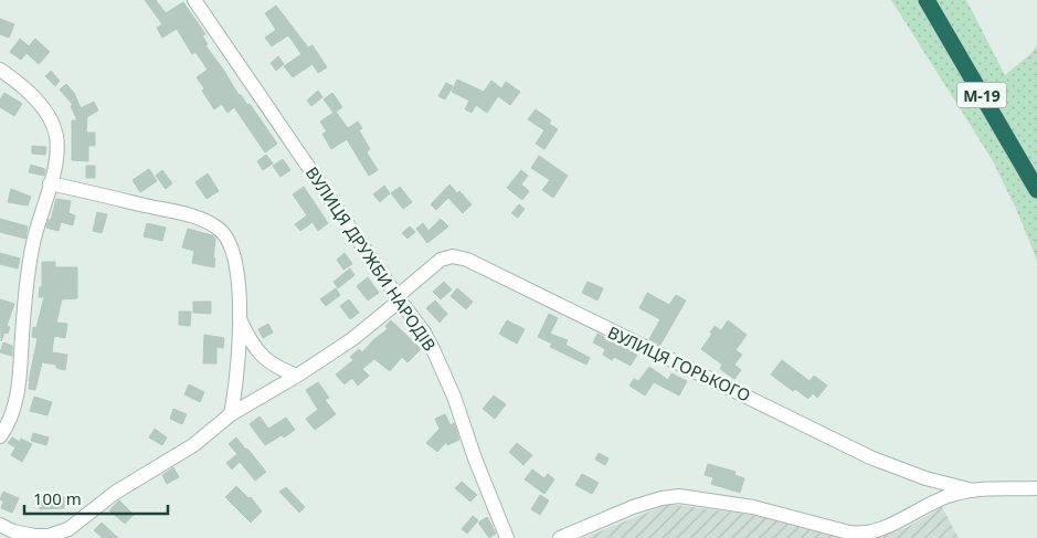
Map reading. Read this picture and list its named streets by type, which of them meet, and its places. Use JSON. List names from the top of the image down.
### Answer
{
  "streets": {
    "highway": ["М-19"],
    "street": ["ВУЛИЦЯ ДРУЖБИ НАРОДІВ", "ВУЛИЦЯ ГОРЬКОГО"]
  },
  "crossings": [
    ["ВУЛИЦЯ ДРУЖБИ НАРОДІВ", "ВУЛИЦЯ ГОРЬКОГО"]
  ],
  "scale_bar": "100 m"
}
